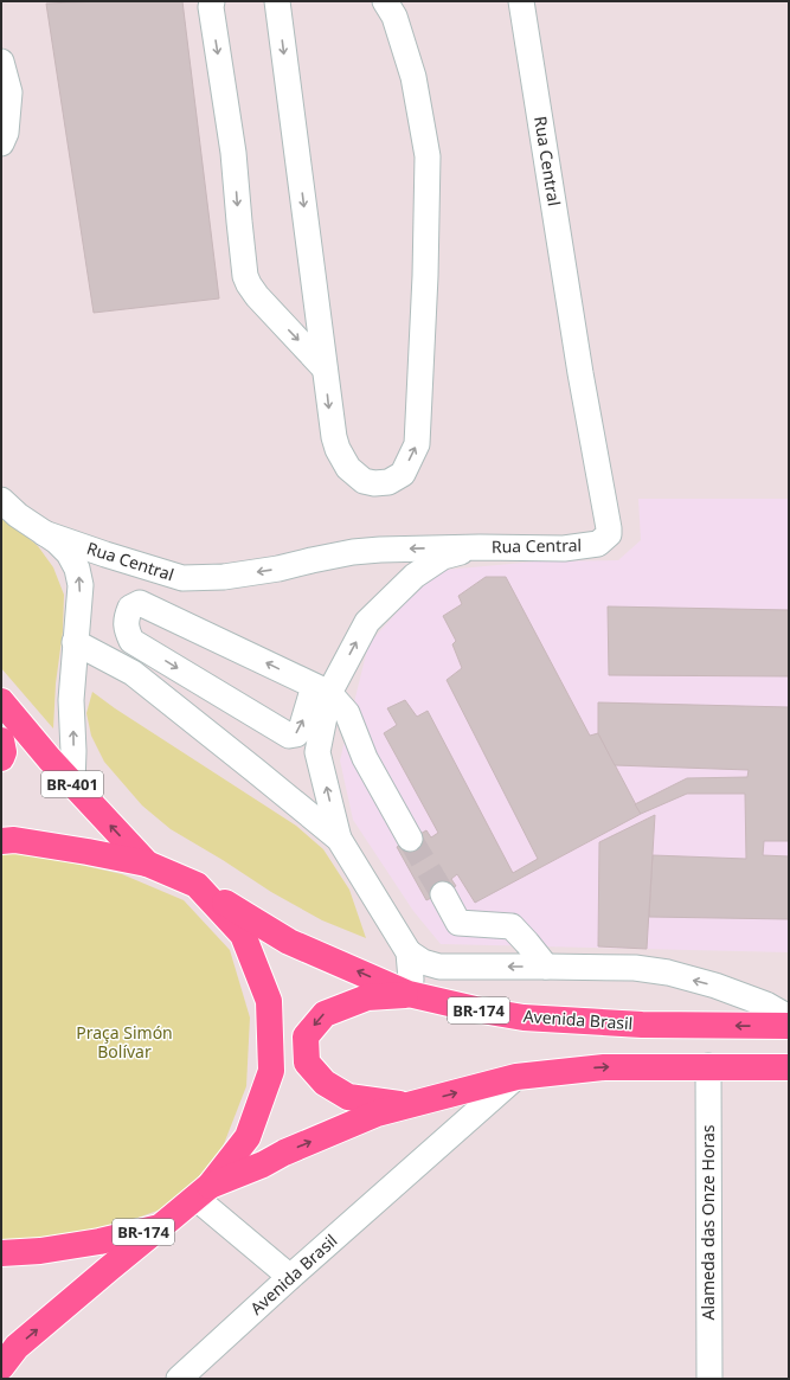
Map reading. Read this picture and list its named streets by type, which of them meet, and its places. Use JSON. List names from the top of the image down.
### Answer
{
  "streets": {
    "highway": ["BR-401", "BR-174", "Avenida Brasil"],
    "street": ["Rua Central", "Alameda das Onze Horas"]
  },
  "crossings": [
    ["BR-401", "BR-174"],
    ["BR-174", "Avenida Brasil"],
    ["BR-174", "Alameda das Onze Horas"]
  ],
  "one_way": ["Rua Central"],
  "parks": ["Praça Simón Bolívar"]
}
